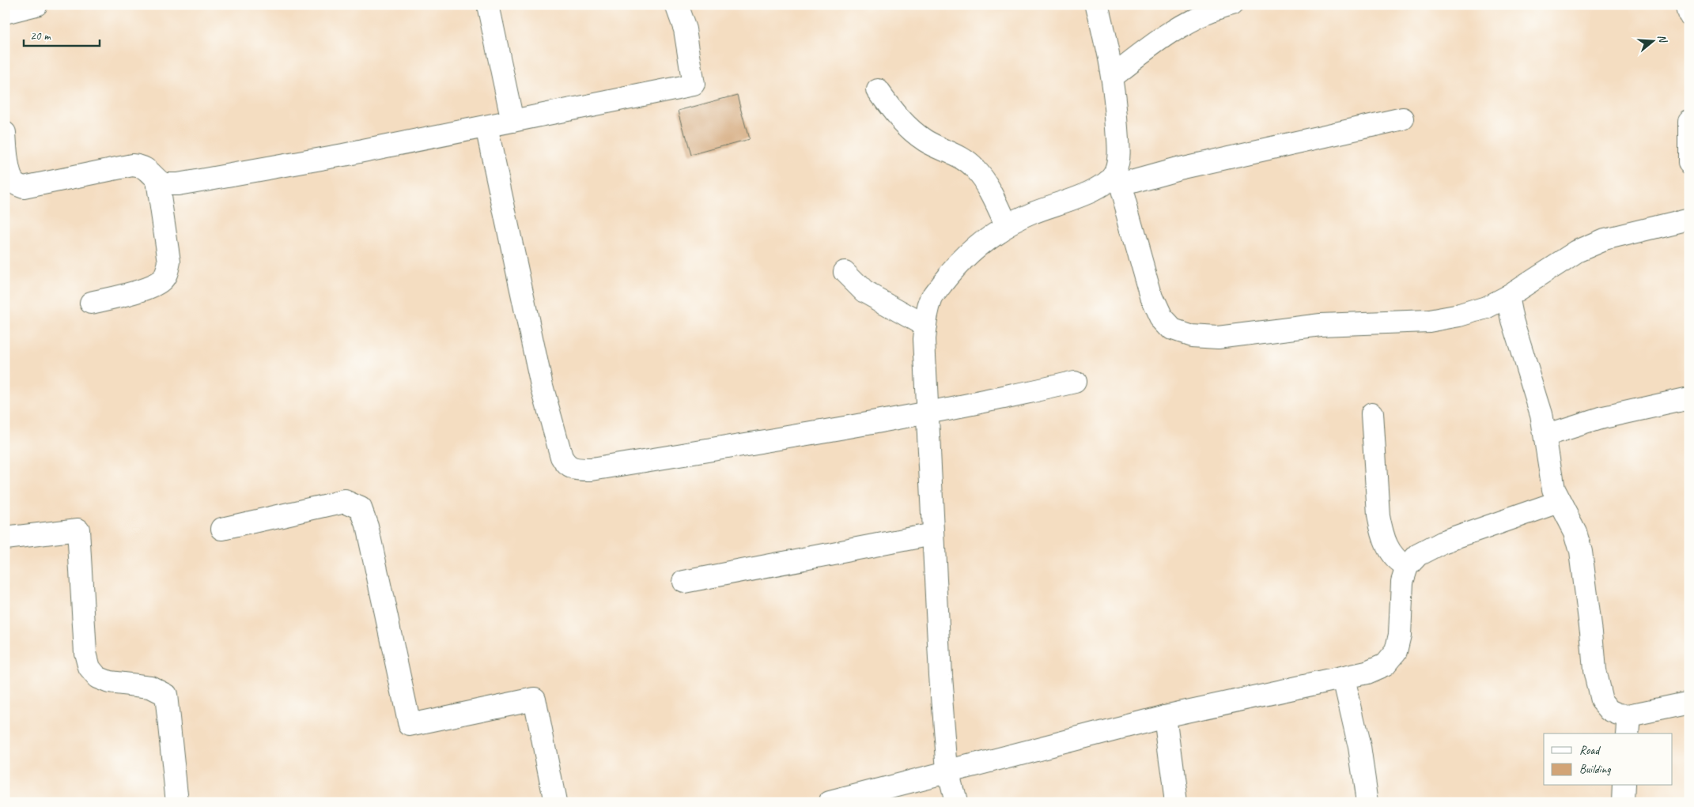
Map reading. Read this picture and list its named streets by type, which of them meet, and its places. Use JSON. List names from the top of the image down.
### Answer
{
  "legend": ["Road", "Building"],
  "scale_bar": "20 m",
  "north": "right"
}
